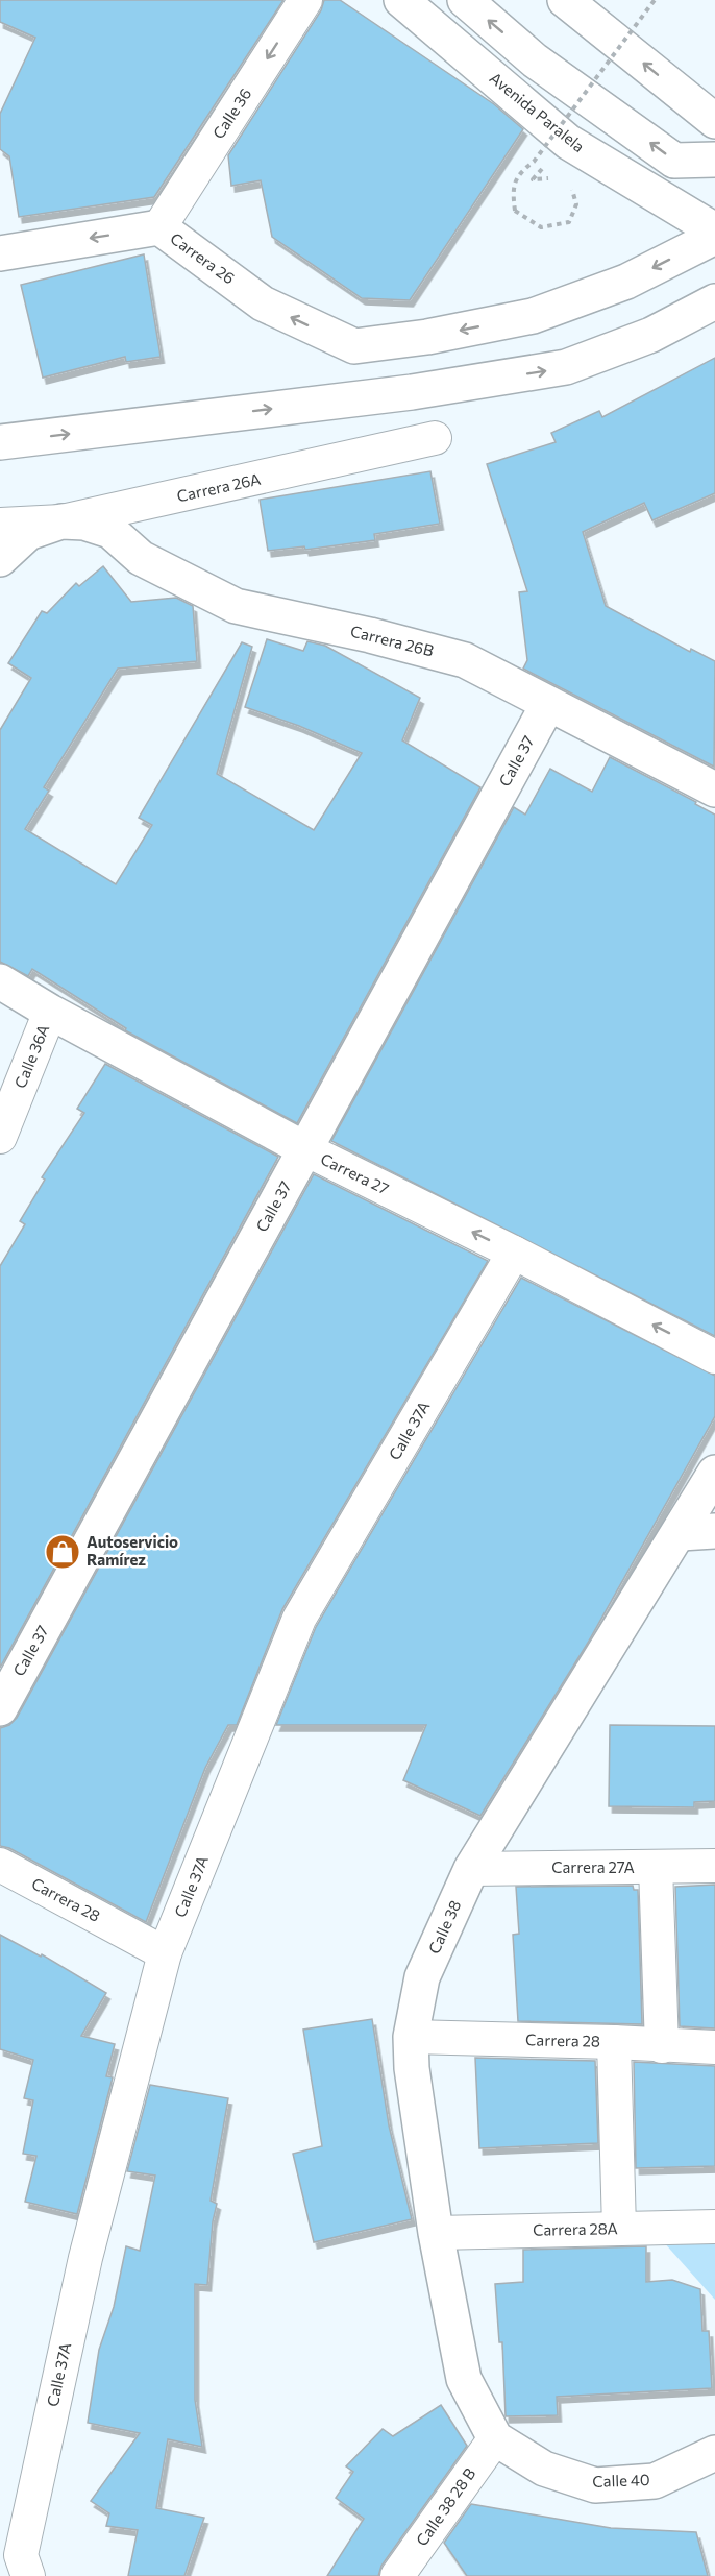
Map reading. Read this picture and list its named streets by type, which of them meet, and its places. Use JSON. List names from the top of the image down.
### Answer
{
  "streets": {
    "street": [
      "Avenida Paralela",
      "Calle 36",
      "Carrera 26",
      "Carrera 26A",
      "Carrera 26B",
      "Calle 37",
      "Calle 36A",
      "Carrera 27",
      "Calle 37A",
      "Carrera 27A",
      "Carrera 28",
      "Calle 38",
      "Carrera 28A",
      "Calle 40",
      "Calle 38 28 B"
    ]
  },
  "crossings": [
    ["Calle 36", "Carrera 26"],
    ["Carrera 26A", "Carrera 26B"],
    ["Carrera 26B", "Calle 37"],
    ["Calle 37", "Carrera 27"],
    ["Calle 36A", "Carrera 27"],
    ["Carrera 27", "Calle 37A"],
    ["Calle 37A", "Carrera 28"],
    ["Carrera 27A", "Calle 38"],
    ["Carrera 28", "Calle 38"],
    ["Calle 38", "Carrera 28A"],
    ["Calle 38", "Calle 40"],
    ["Calle 38", "Calle 38 28 B"],
    ["Calle 40", "Calle 38 28 B"]
  ],
  "one_way": ["Calle 36", "Carrera 27"],
  "places": {
    "shop": ["Autoservicio Ramírez"]
  }
}
